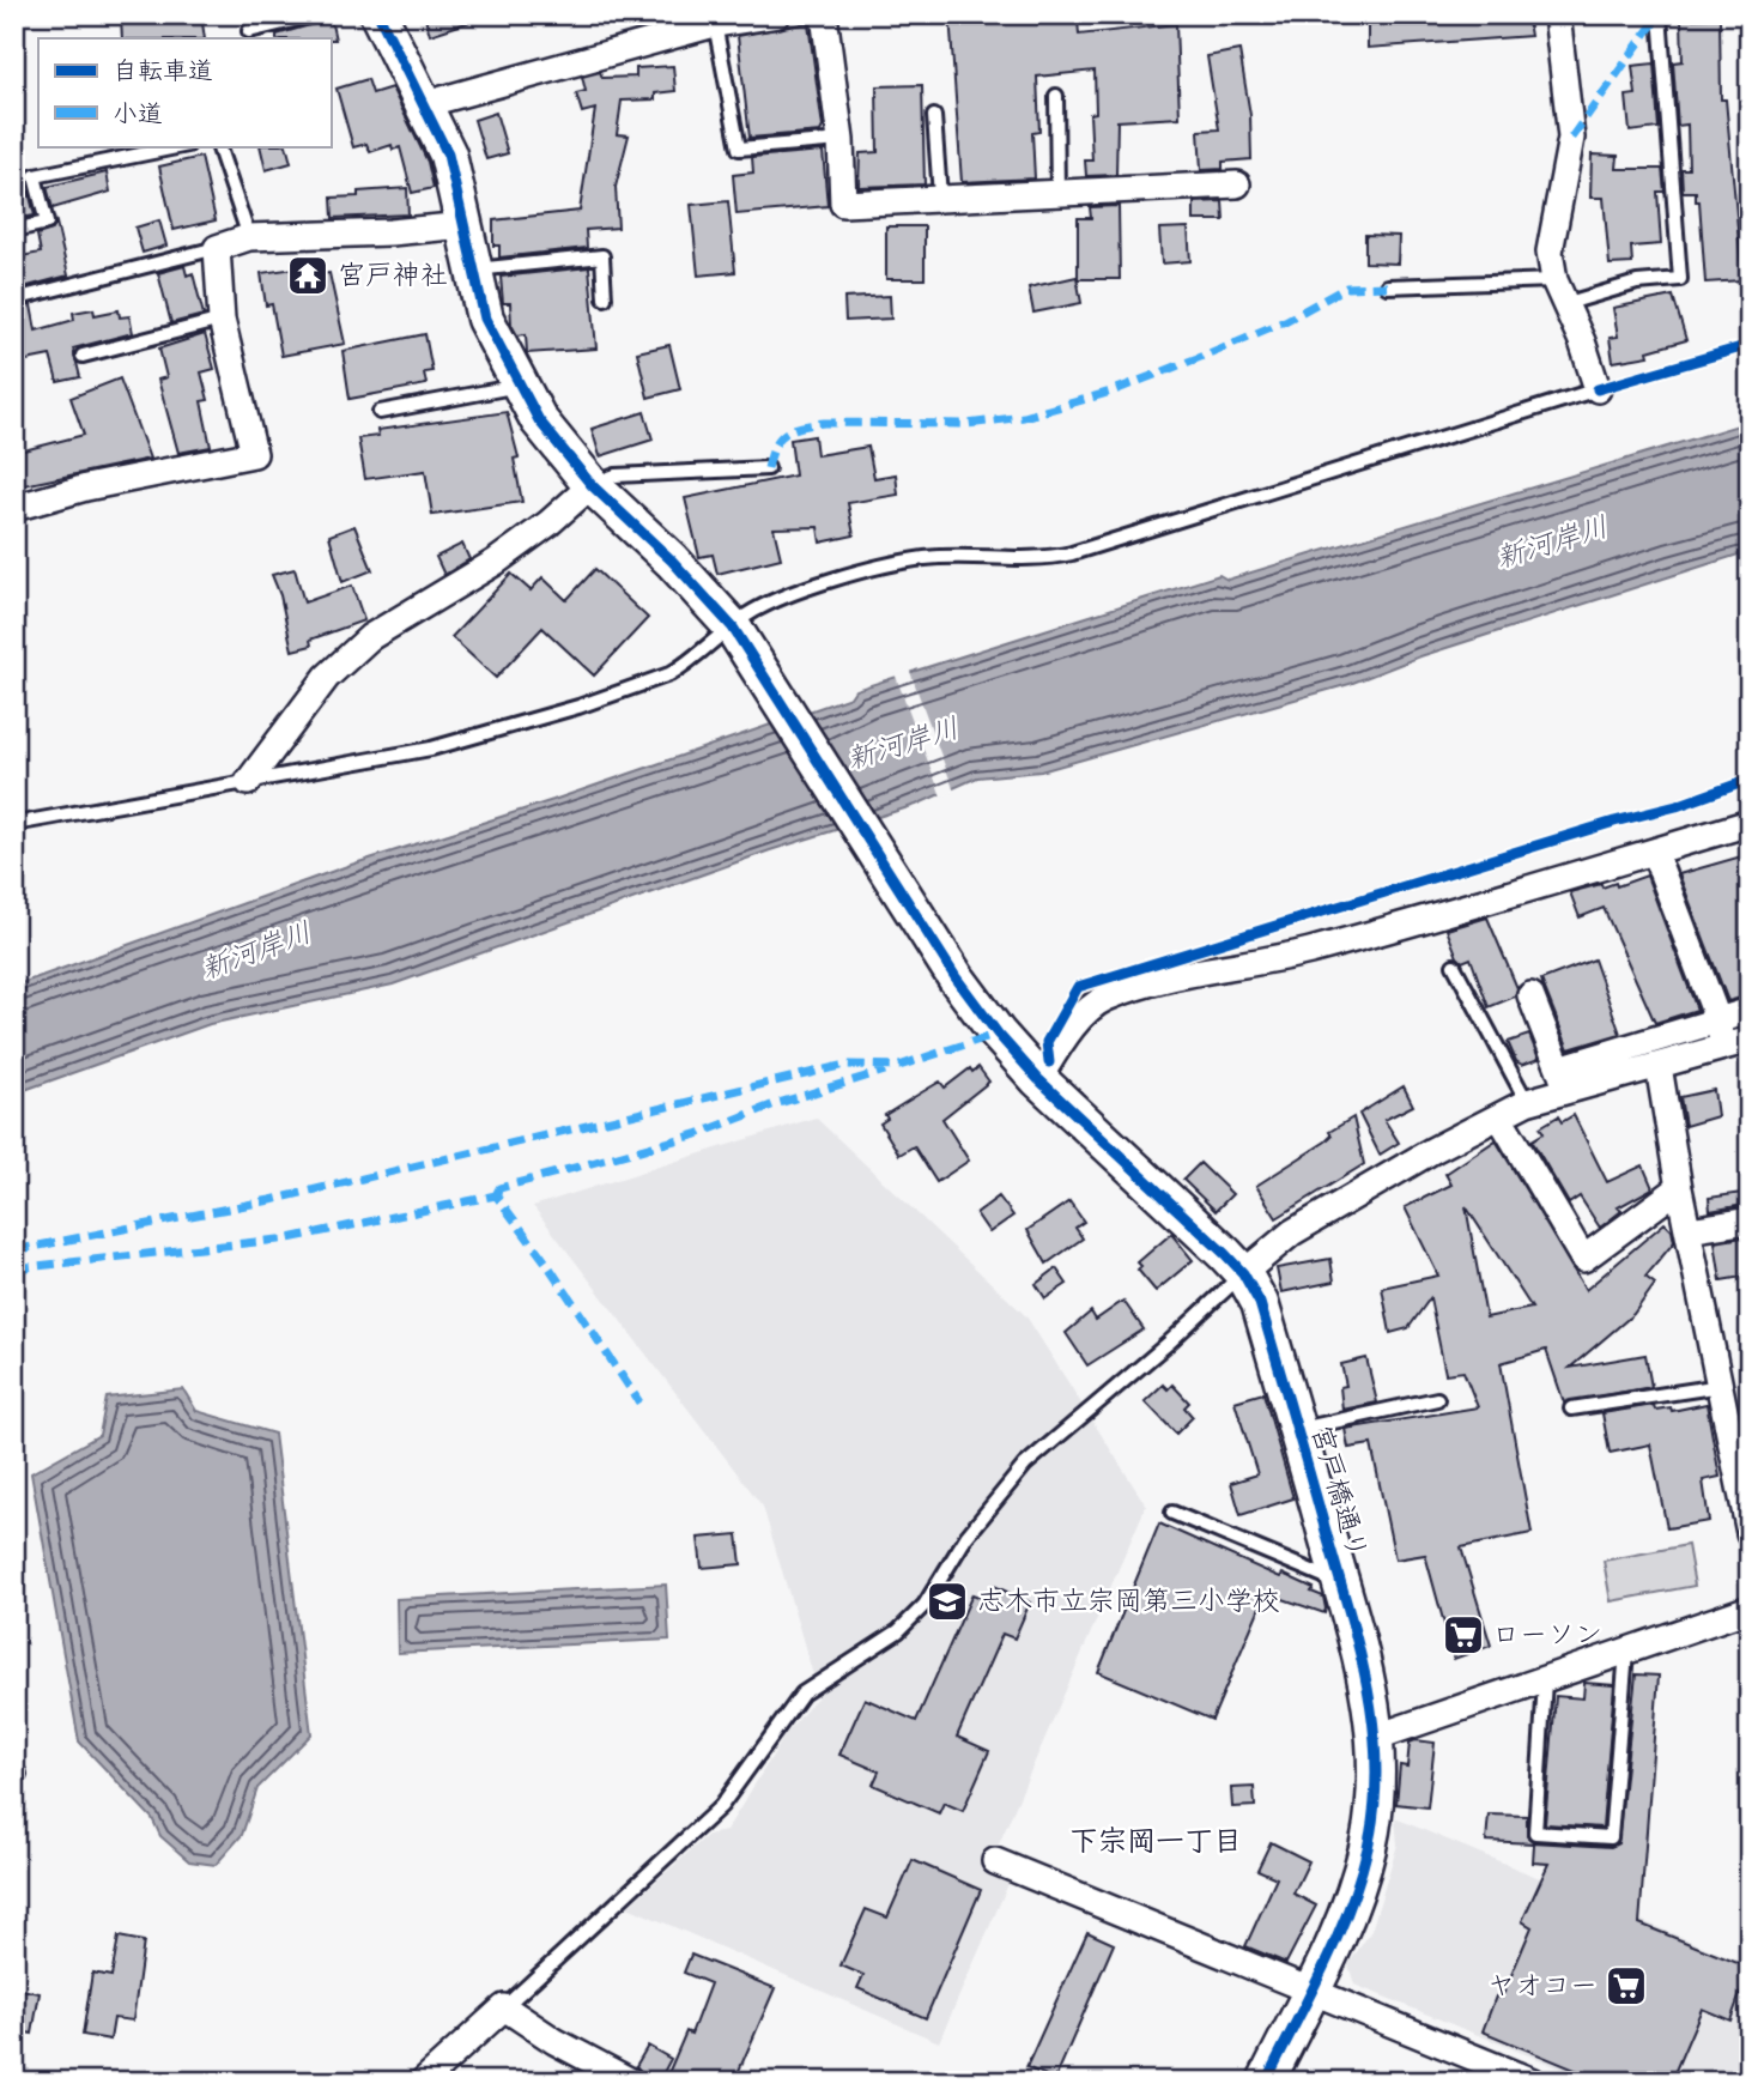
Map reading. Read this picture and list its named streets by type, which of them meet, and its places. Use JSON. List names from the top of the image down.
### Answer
{
  "streets": {
    "street": ["宮戸橋通り"]
  },
  "districts": ["下宗岡一丁目"],
  "water": ["新河岸川"],
  "places": {
    "temple": ["宮戸神社"],
    "school or university": ["志木市立宗岡第三小学校"],
    "supermarket": ["ローソン", "ヤオコー"]
  },
  "legend": ["自転車道", "小道"]
}
